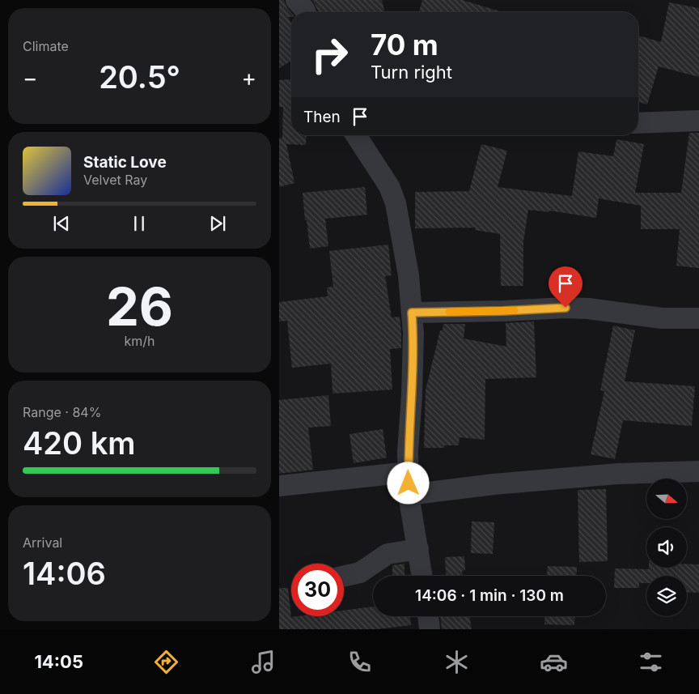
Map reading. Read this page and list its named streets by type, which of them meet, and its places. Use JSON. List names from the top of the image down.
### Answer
{
  "north": "right",
  "page": {
    "tile": [
      "Climate",
      ["26", "km/h"],
      ["Range · 84%", "420 km"],
      ["Arrival", "14:06"]
    ],
    "turn": ["70 m", "Turn right"],
    "heat": ["−", "20.5°", "+"],
    "then": "Then",
    "song": ["Static Love", "Velvet Ray"],
    "limit": "30",
    "trip": "14:06 · 1 min · 130 m",
    "tabs": "14:05"
  }
}
